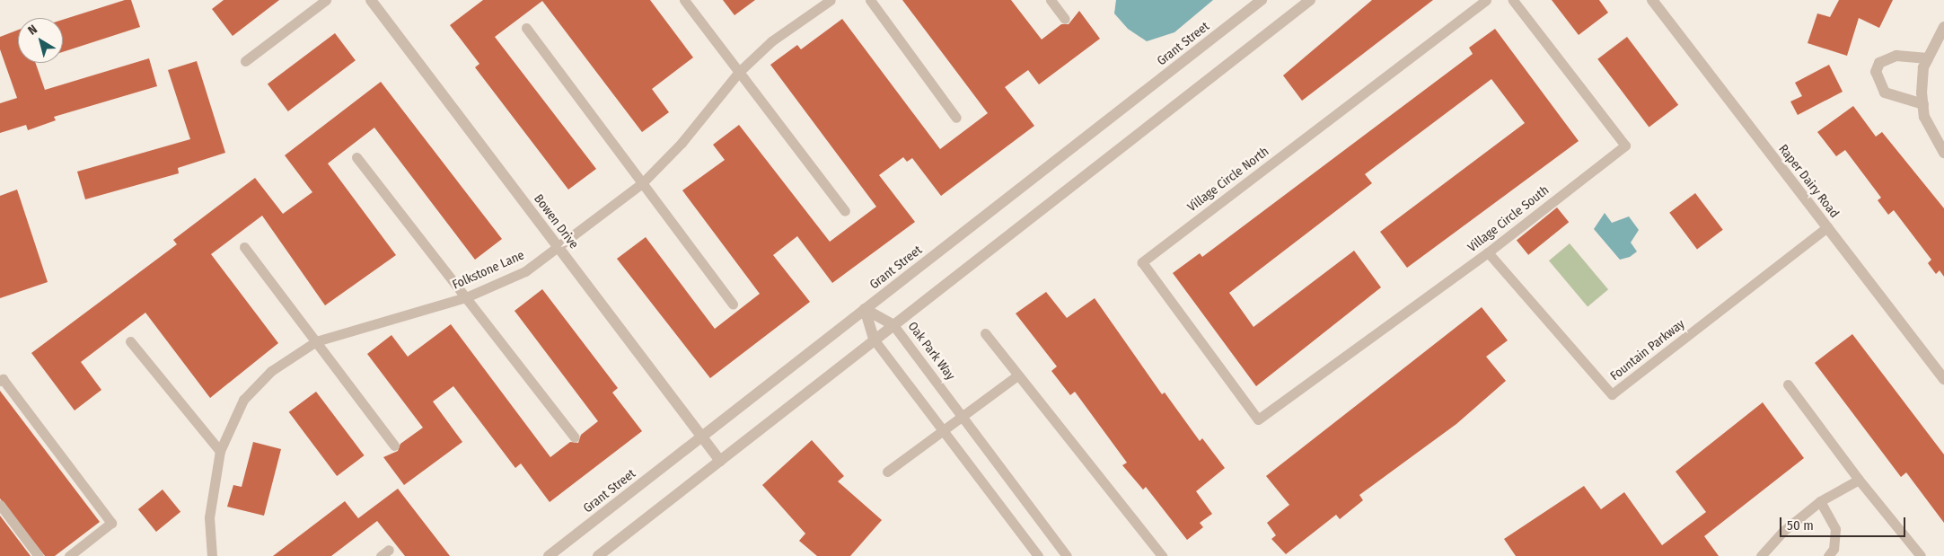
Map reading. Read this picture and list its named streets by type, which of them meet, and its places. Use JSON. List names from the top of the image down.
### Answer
{
  "streets": {
    "street": [
      "Grant Street",
      "Raper Dairy Road",
      "Bowen Drive",
      "Oak Park Way"
    ],
    "lane": [
      "Village Circle North",
      "Village Circle South",
      "Folkstone Lane",
      "Fountain Parkway"
    ]
  },
  "crossings": [
    ["Grant Street", "Bowen Drive"],
    ["Grant Street", "Oak Park Way"],
    ["Village Circle North", "Village Circle South"],
    ["Raper Dairy Road", "Fountain Parkway"],
    ["Village Circle South", "Fountain Parkway"],
    ["Bowen Drive", "Folkstone Lane"]
  ],
  "scale_bar": "50 m",
  "north": "top left"
}
